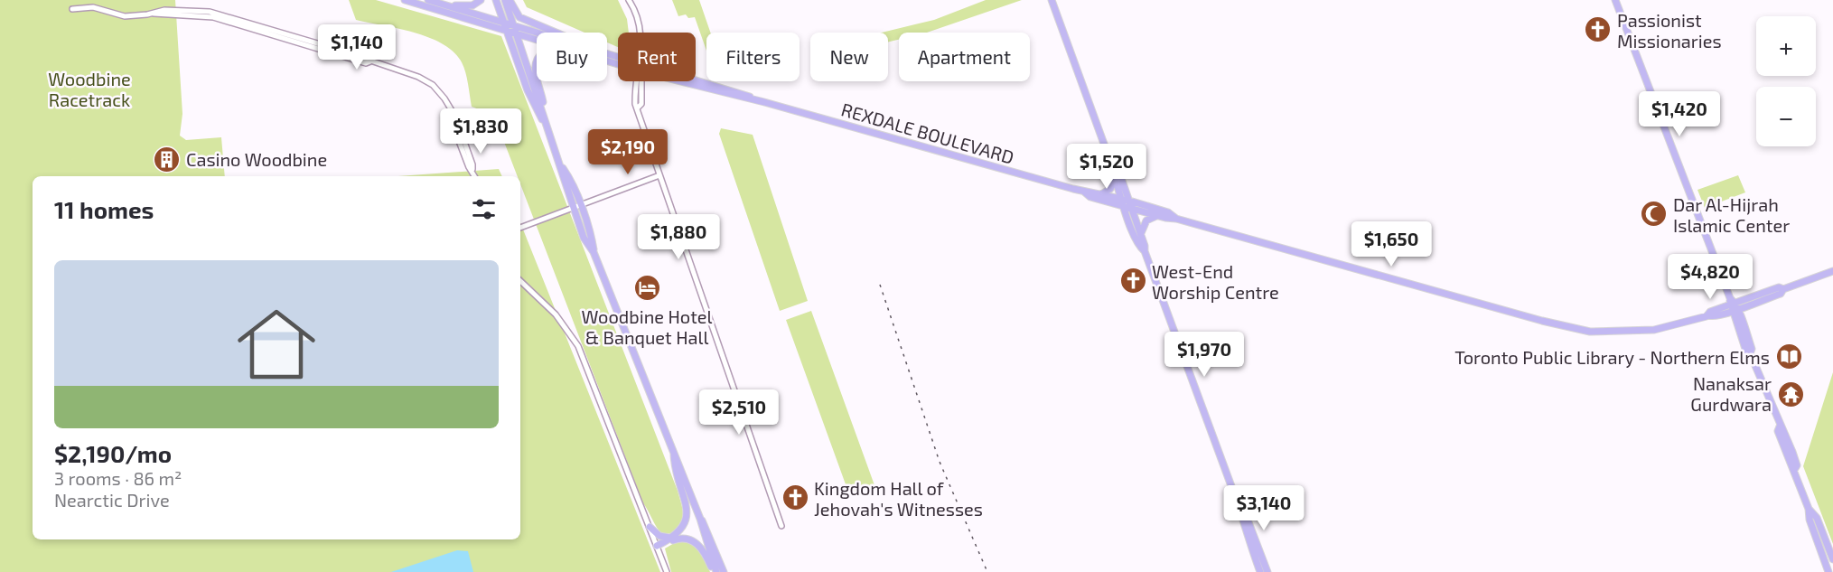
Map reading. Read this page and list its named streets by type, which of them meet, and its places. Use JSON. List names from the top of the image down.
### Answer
{
  "streets": {
    "main road": ["REXDALE BOULEVARD"]
  },
  "parks": ["Woodbine Racetrack"],
  "places": {
    "church": ["Passionist Missionaries", "West-End Worship Centre", "Kingdom Hall of Jehovah's Witnesses"],
    "building": ["Casino Woodbine"],
    "mosque": ["Dar Al-Hijrah Islamic Center"],
    "hotel": ["Woodbine Hotel & Banquet Hall"],
    "library": ["Toronto Public Library - Northern Elms"],
    "temple": ["Nanaksar Gurdwara"]
  },
  "page": {
    "map_buttons": ["+", "−"],
    "price": [
      "$1,140",
      "$1,420",
      "$1,830",
      "$2,190",
      "$1,520",
      "$1,880",
      "$1,650",
      "$4,820",
      "$1,970",
      "$2,510",
      "$3,140"
    ],
    "chip": [
      "Buy",
      "Rent",
      "Filters",
      "New",
      "Apartment"
    ],
    "heading": "11 homes",
    "list": [
      {
        "name": "$2,190/mo",
        "note": "3 rooms · 86 m² · Nearctic Drive"
      }
    ]
  }
}
